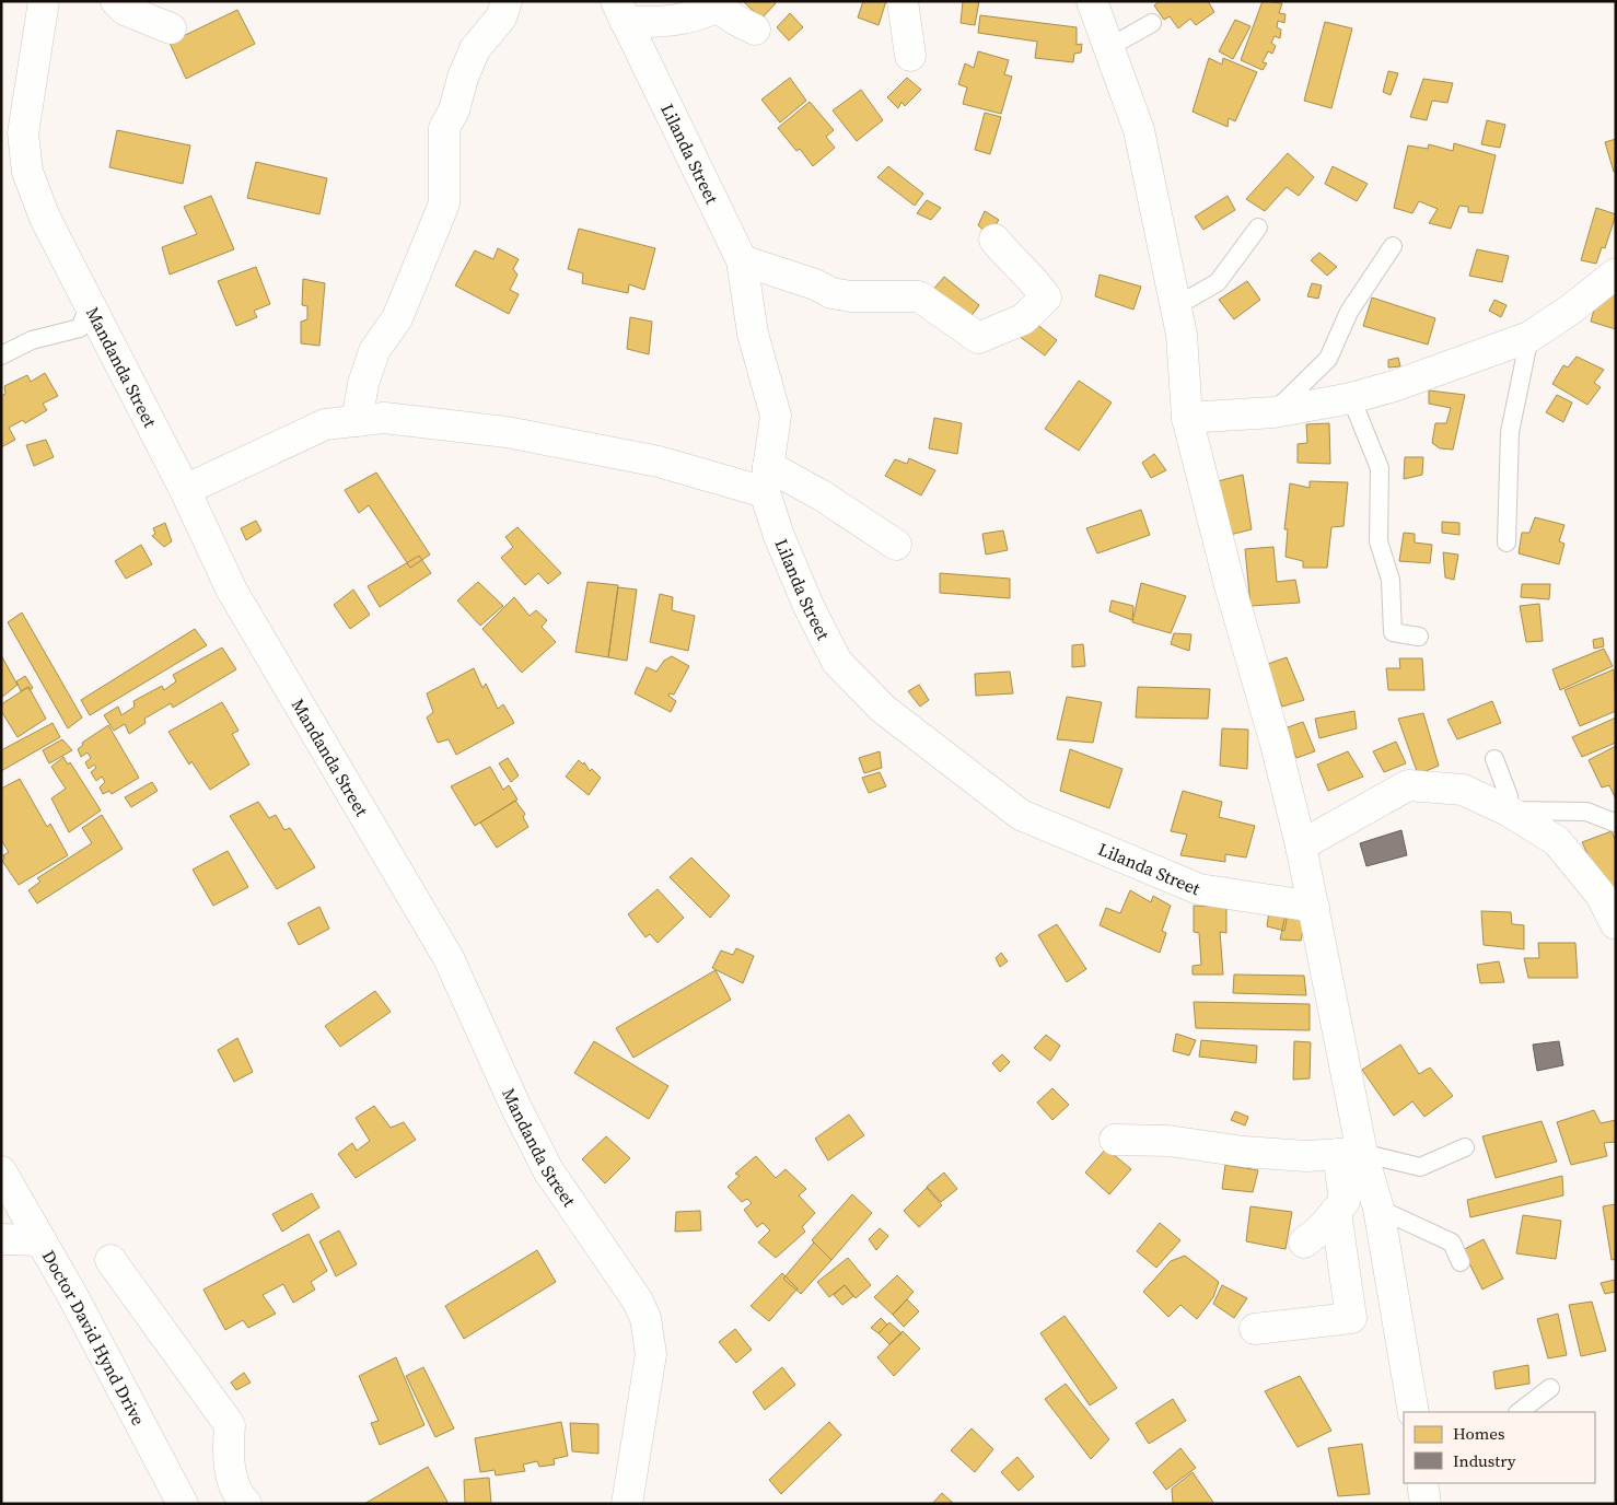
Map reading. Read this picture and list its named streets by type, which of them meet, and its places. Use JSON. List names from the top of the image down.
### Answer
{
  "streets": {
    "street": ["Lilanda Street", "Mandanda Street", "Doctor David Hynd Drive"]
  },
  "legend": ["Homes", "Industry"]
}
